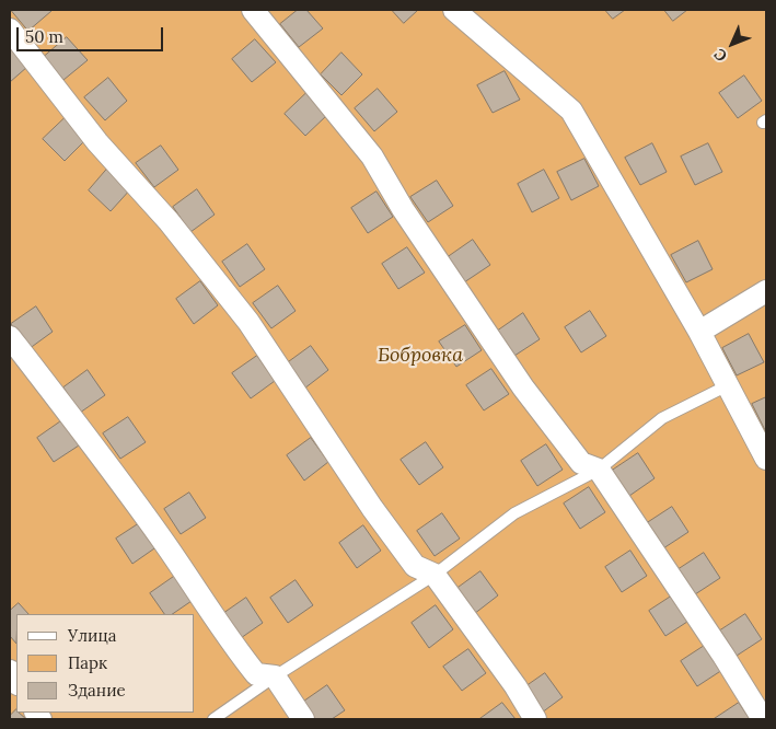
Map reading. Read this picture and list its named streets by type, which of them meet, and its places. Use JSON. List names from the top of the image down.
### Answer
{
  "parks": ["Бобровка"],
  "legend": ["Улица", "Парк", "Здание"],
  "scale_bar": "50 m",
  "north": "bottom left"
}
